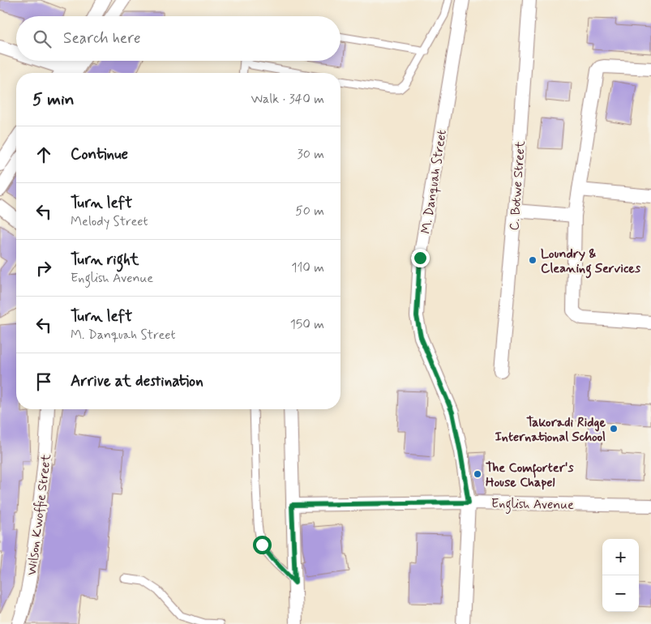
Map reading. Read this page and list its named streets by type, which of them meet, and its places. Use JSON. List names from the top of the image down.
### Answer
{
  "streets": {
    "street": [
      "M. Danquah Street",
      "C. Botwe Street",
      "English Avenue",
      "Wilson Kwoffie Street"
    ]
  },
  "crossings": [
    ["M. Danquah Street", "English Avenue"]
  ],
  "places": ["Loundry & Cleaning Services", "Takoradi Ridge International School", "The Comforter's House Chapel"],
  "page": {
    "search": "Search here",
    "heading": ["5 min", "Walk · 340 m"],
    "list": [
      ["Continue", "30 m"],
      ["Turn left", "Melody Street", "50 m"],
      ["Turn right", "English Avenue", "110 m"],
      ["Turn left", "M. Danquah Street", "150 m"],
      "Arrive at destination"
    ],
    "map_buttons": ["+", "−"]
  }
}
